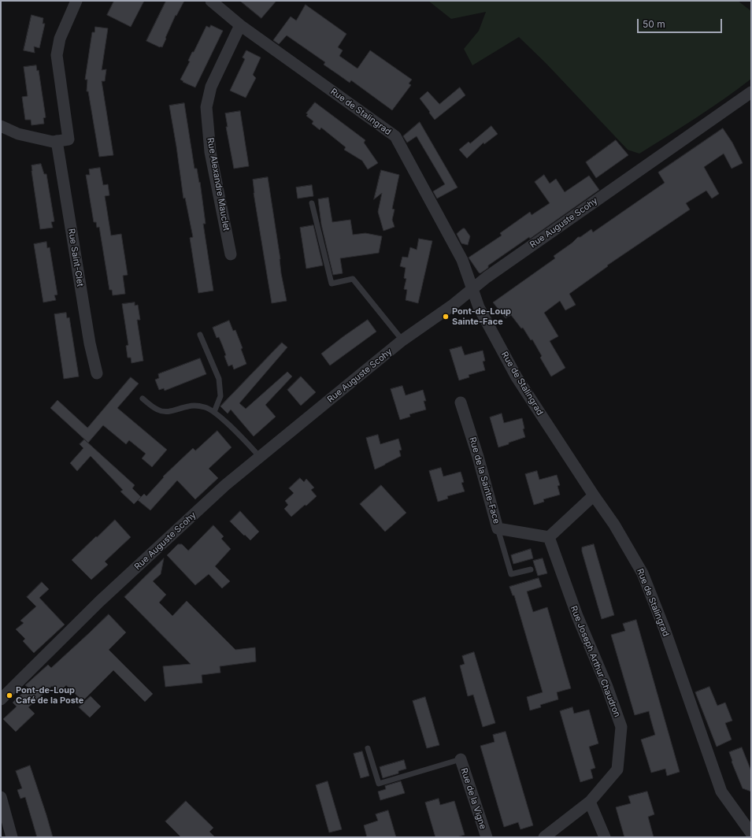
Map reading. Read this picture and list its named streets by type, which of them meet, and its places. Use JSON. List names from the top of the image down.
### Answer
{
  "streets": {
    "street": [
      "Rue de Stalingrad",
      "Rue Alexandre Mauclet",
      "Rue Auguste Scohy",
      "Rue Saint-Clet",
      "Rue de la Sainte-Face",
      "Rue Joseph Arthur Chaudron",
      "Rue de la Vigne"
    ]
  },
  "crossings": [
    ["Rue de Stalingrad", "Rue Alexandre Mauclet"],
    ["Rue de Stalingrad", "Rue Auguste Scohy"],
    ["Rue de la Sainte-Face", "Rue Joseph Arthur Chaudron"]
  ],
  "places": ["Pont-de-Loup Sainte-Face", "Pont-de-Loup Café de la Poste"],
  "scale_bar": "50 m"
}
